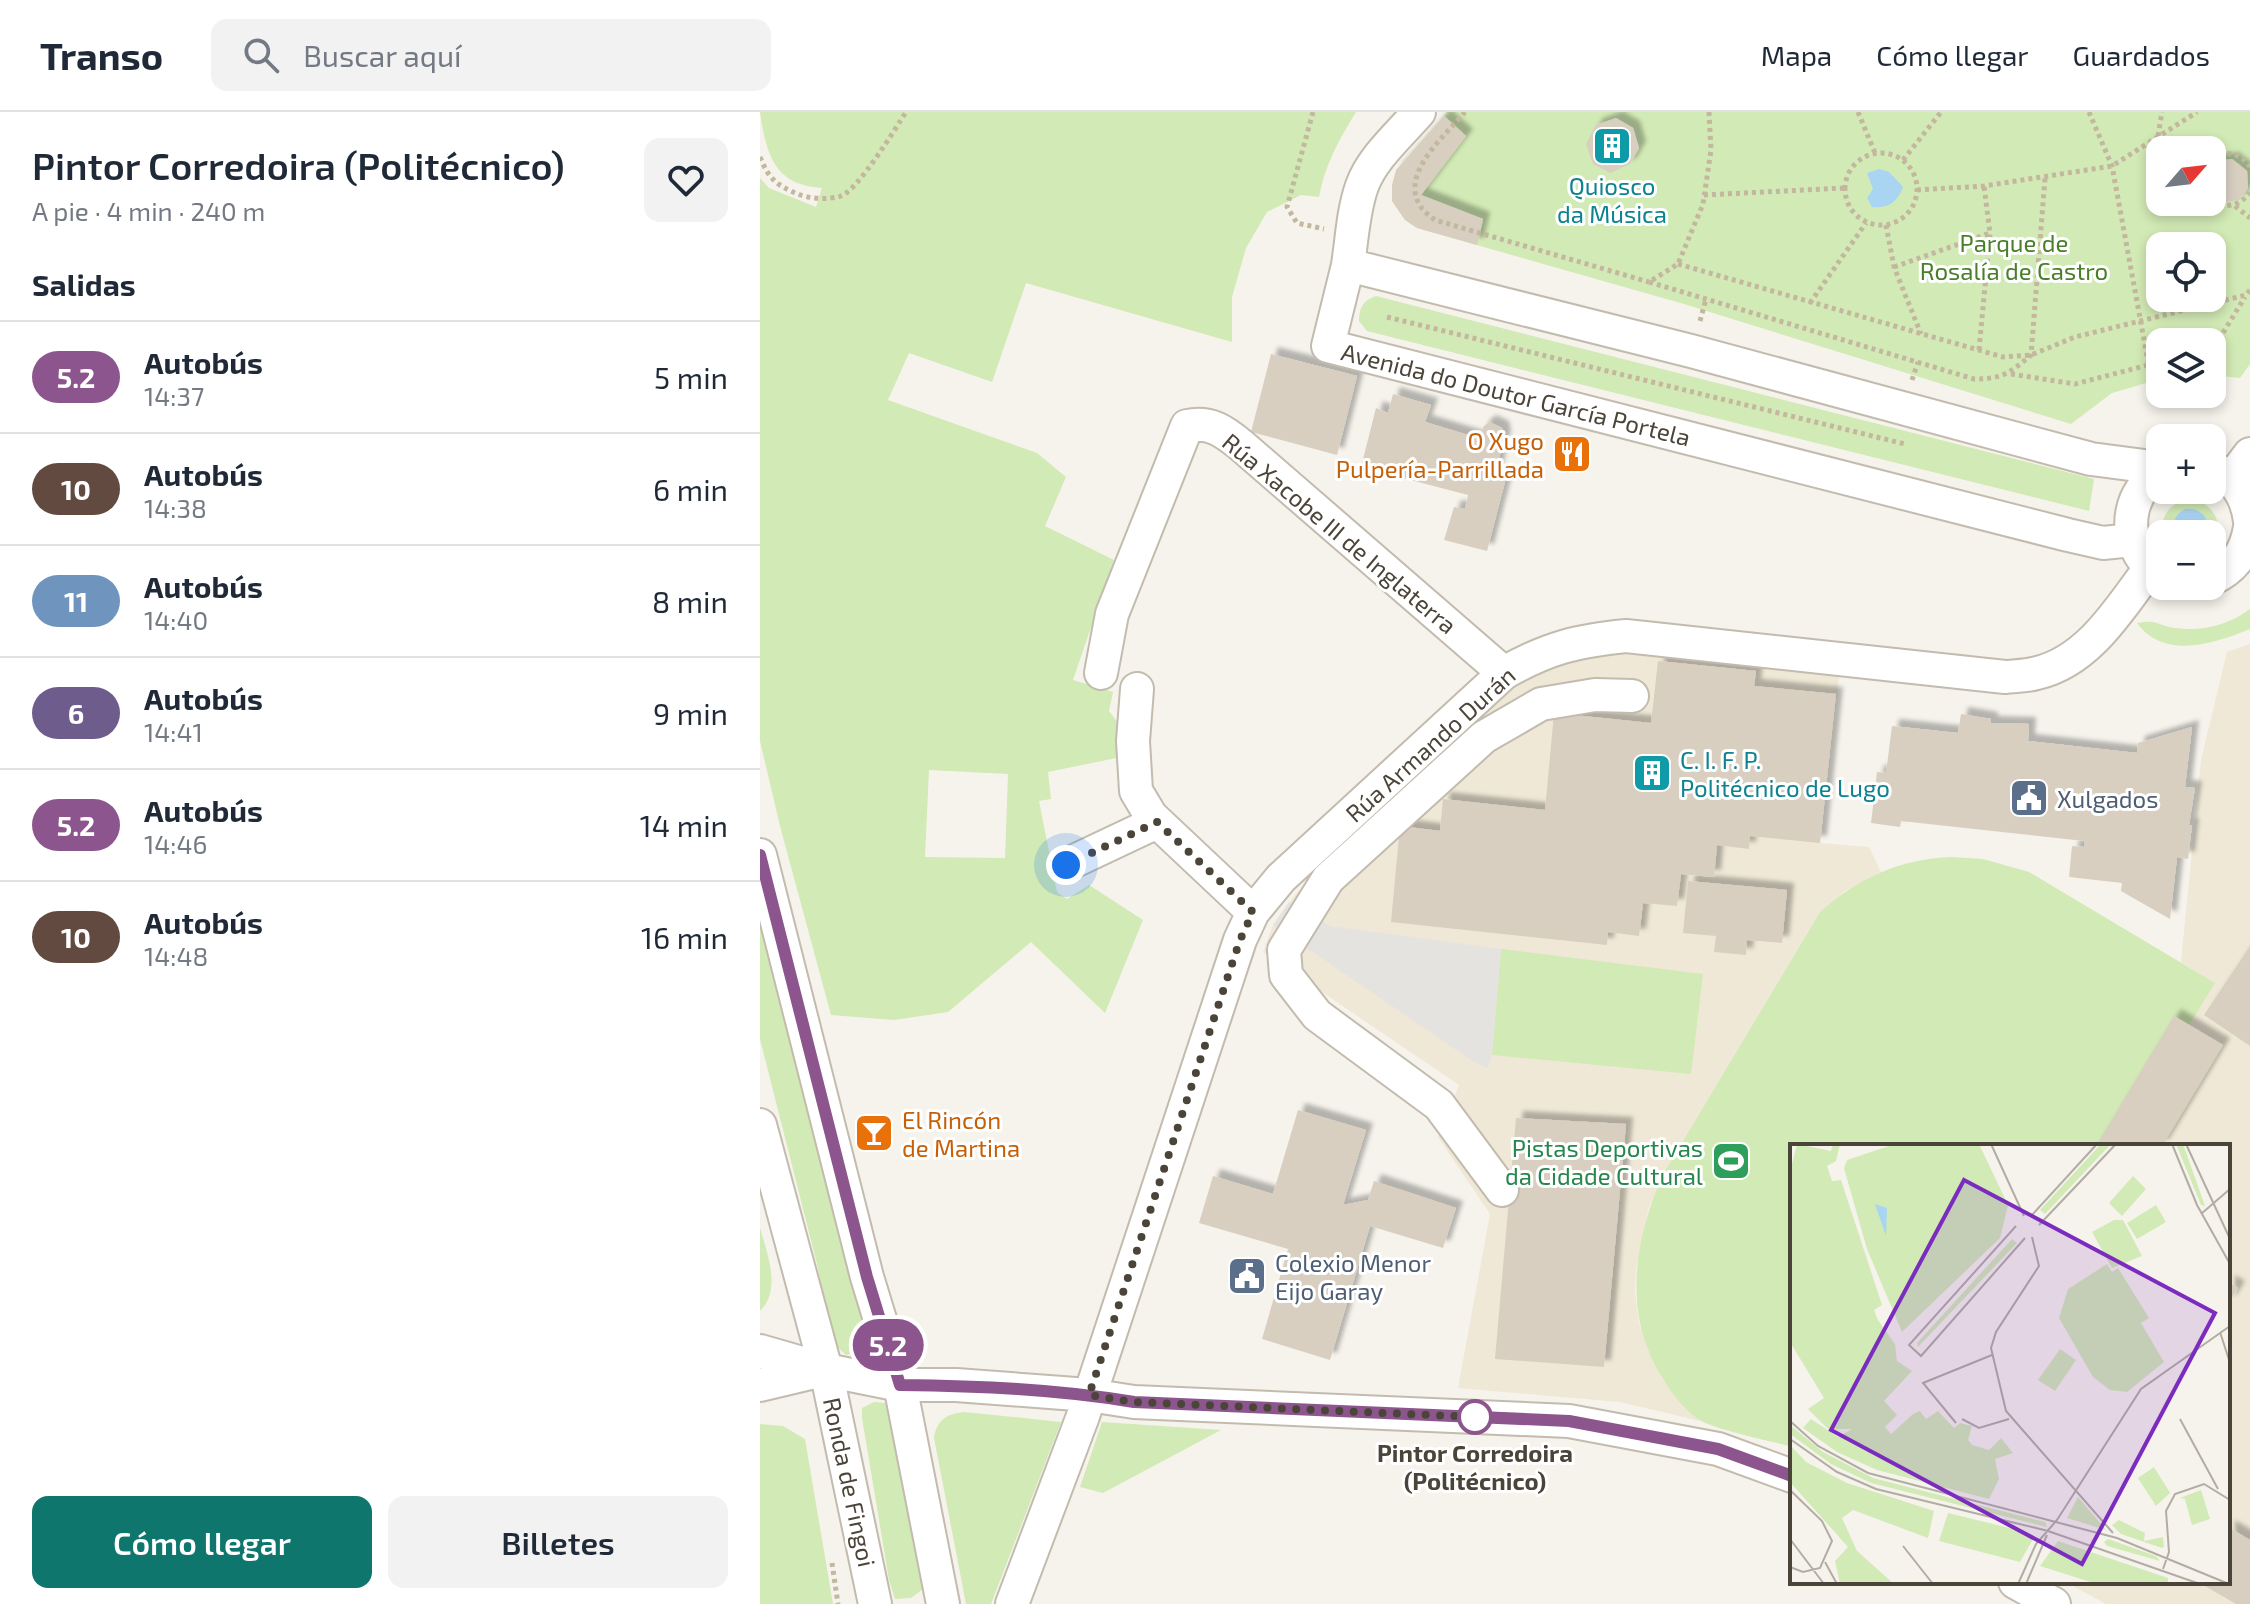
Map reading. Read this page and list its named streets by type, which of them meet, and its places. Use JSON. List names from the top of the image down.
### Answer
{
  "streets": {
    "street": [
      "Avenida do Doutor García Portela",
      "Rúa Xacobe III de Inglaterra",
      "Rúa Armando Durán",
      "Ronda de Fingoi"
    ]
  },
  "crossings": [
    ["Rúa Xacobe III de Inglaterra", "Rúa Armando Durán"],
    ["Rúa Armando Durán", "Ronda de Fingoi"]
  ],
  "parks": ["Parque de Rosalía de Castro"],
  "places": {
    "building": ["Quiosco da Música", "C. I. F. P. Politécnico de Lugo"],
    "restaurant": ["O Xugo Pulpería-Parrillada"],
    "public building": ["Xulgados", "Colexio Menor Eijo Garay"],
    "bar": ["El Rincón de Martina"],
    "sports": ["Pistas Deportivas da Cidade Cultural"],
    "other": ["Pintor Corredoira (Politécnico)"]
  },
  "lines": ["bus line 5.2"],
  "north": "top right",
  "page": {
    "header": "Transo",
    "search": "Buscar aquí",
    "nav": ["Mapa", "Cómo llegar", "Guardados"],
    "heading": [
      ["Pintor Corredoira (Politécnico)", "A pie · 4 min · 240 m"],
      "Salidas"
    ],
    "on_map": "5.2",
    "map_buttons": ["+", "−"],
    "list": [
      {
        "mark": "5.2",
        "name": "Autobús",
        "note": "14:37",
        "value": "5 min"
      },
      {
        "mark": "10",
        "name": "Autobús",
        "note": "14:38",
        "value": "6 min"
      },
      {
        "mark": "11",
        "name": "Autobús",
        "note": "14:40",
        "value": "8 min"
      },
      {
        "mark": "6",
        "name": "Autobús",
        "note": "14:41",
        "value": "9 min"
      },
      {
        "mark": "5.2",
        "name": "Autobús",
        "note": "14:46",
        "value": "14 min"
      },
      {
        "mark": "10",
        "name": "Autobús",
        "note": "14:48",
        "value": "16 min"
      }
    ],
    "buttons": ["Cómo llegar", "Billetes"]
  }
}
